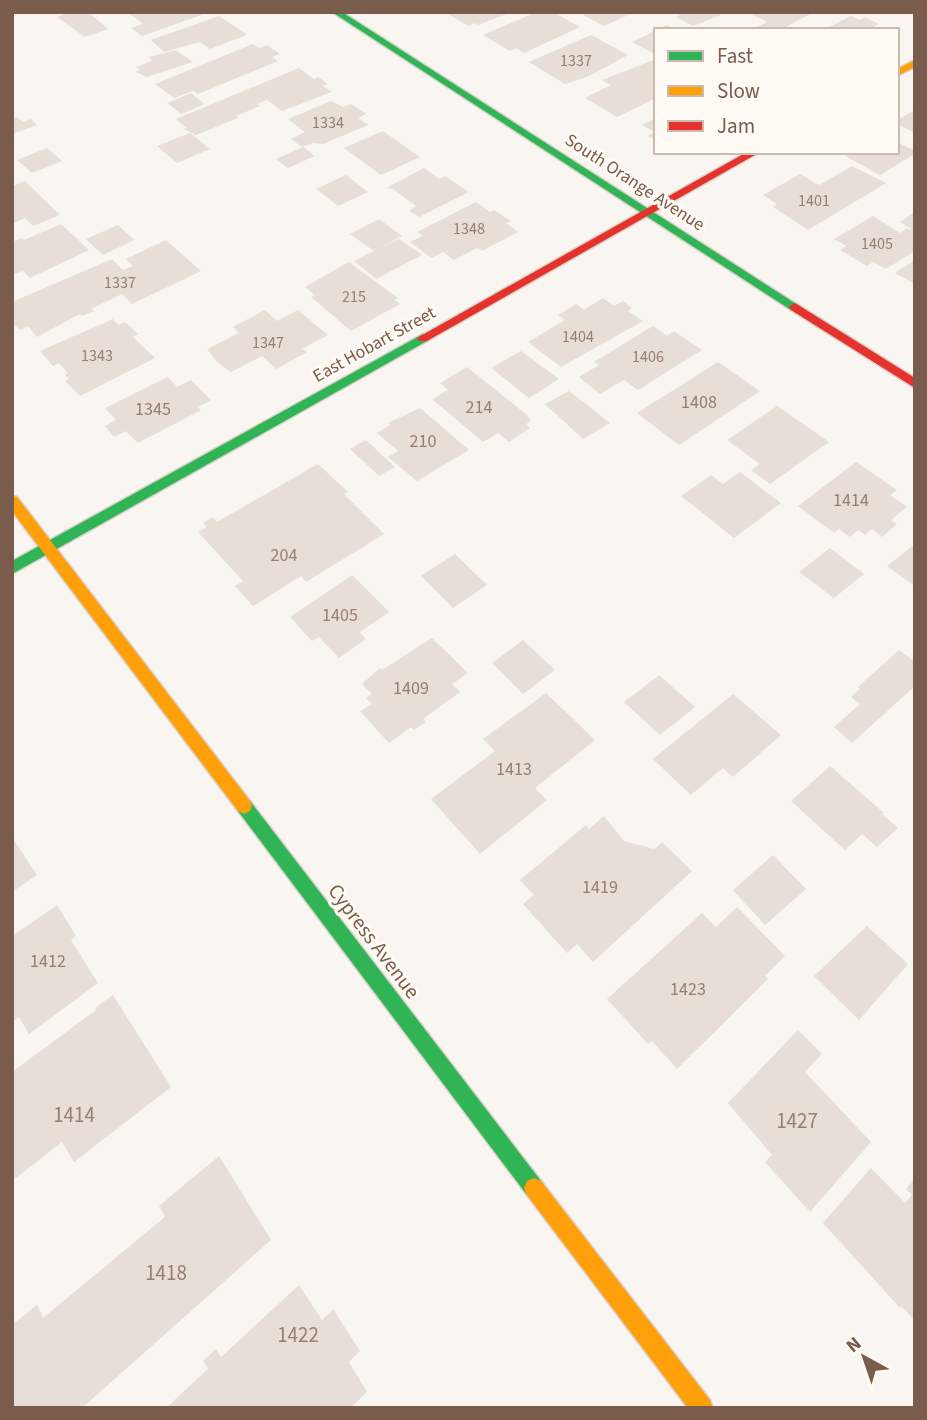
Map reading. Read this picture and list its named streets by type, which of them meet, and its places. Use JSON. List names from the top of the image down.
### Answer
{
  "streets": {
    "street": ["South Orange Avenue", "East Hobart Street", "Cypress Avenue"]
  },
  "crossings": [
    ["South Orange Avenue", "East Hobart Street"],
    ["East Hobart Street", "Cypress Avenue"]
  ],
  "house_numbers": [
    "1337",
    "1334",
    "1401",
    "1348",
    "1405",
    "1337",
    "215",
    "1404",
    "1347",
    "1343",
    "1406",
    "1408",
    "214",
    "1345",
    "210",
    "1414",
    "204",
    "1405",
    "1409",
    "1413",
    "1419",
    "1412",
    "1423",
    "1414",
    "1427",
    "1418",
    "1422"
  ],
  "legend": ["Fast", "Slow", "Jam"],
  "north": "top left"
}
